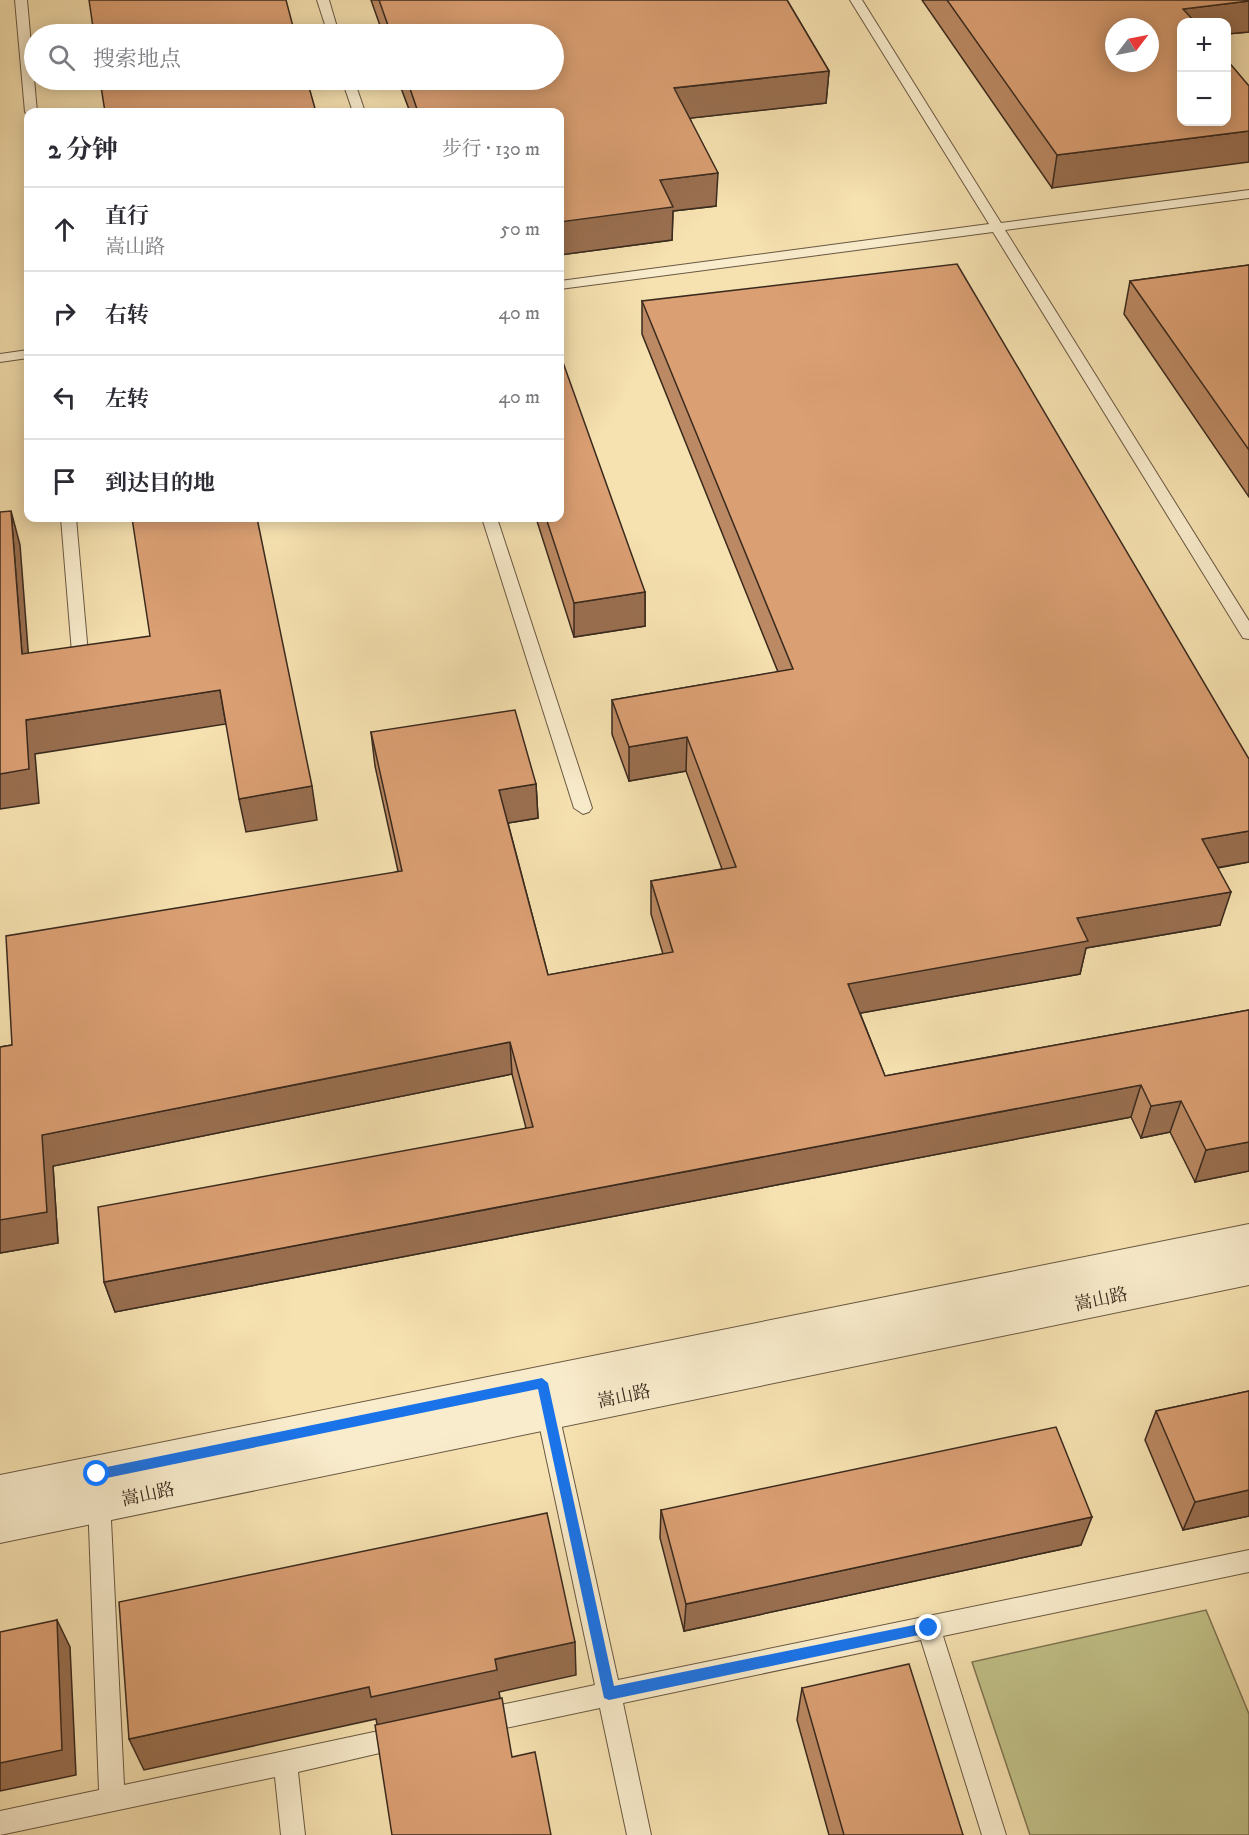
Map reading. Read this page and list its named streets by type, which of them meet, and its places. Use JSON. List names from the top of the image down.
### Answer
{
  "streets": {
    "street": ["嵩山路"]
  },
  "north": "top right",
  "page": {
    "map_buttons": ["+", "−"],
    "search": "搜索地点",
    "heading": ["2 分钟", "步行 · 130 m"],
    "list": [
      ["直行", "嵩山路", "50 m"],
      ["右转", "40 m"],
      ["左转", "40 m"],
      "到达目的地"
    ]
  }
}
